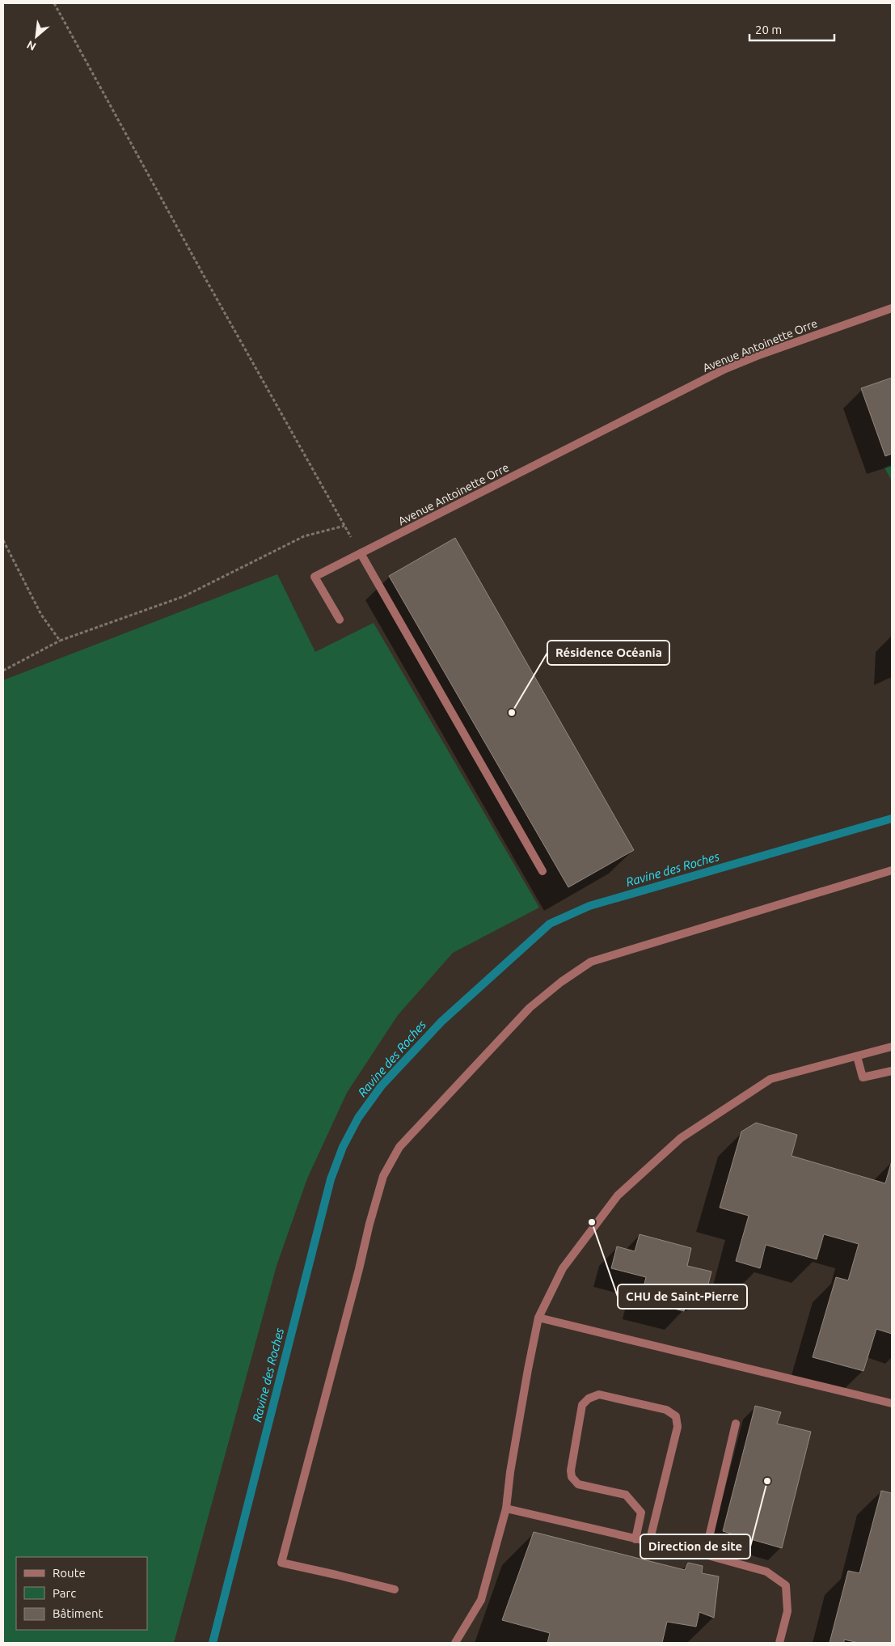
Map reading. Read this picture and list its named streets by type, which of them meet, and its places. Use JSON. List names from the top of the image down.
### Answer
{
  "streets": {
    "street": ["Avenue Antoinette Orre"]
  },
  "water": ["Ravine des Roches"],
  "places": ["Résidence Océania", "CHU de Saint-Pierre", "Direction de site"],
  "legend": ["Route", "Parc", "Bâtiment"],
  "scale_bar": "20 m",
  "north": "bottom left"
}
